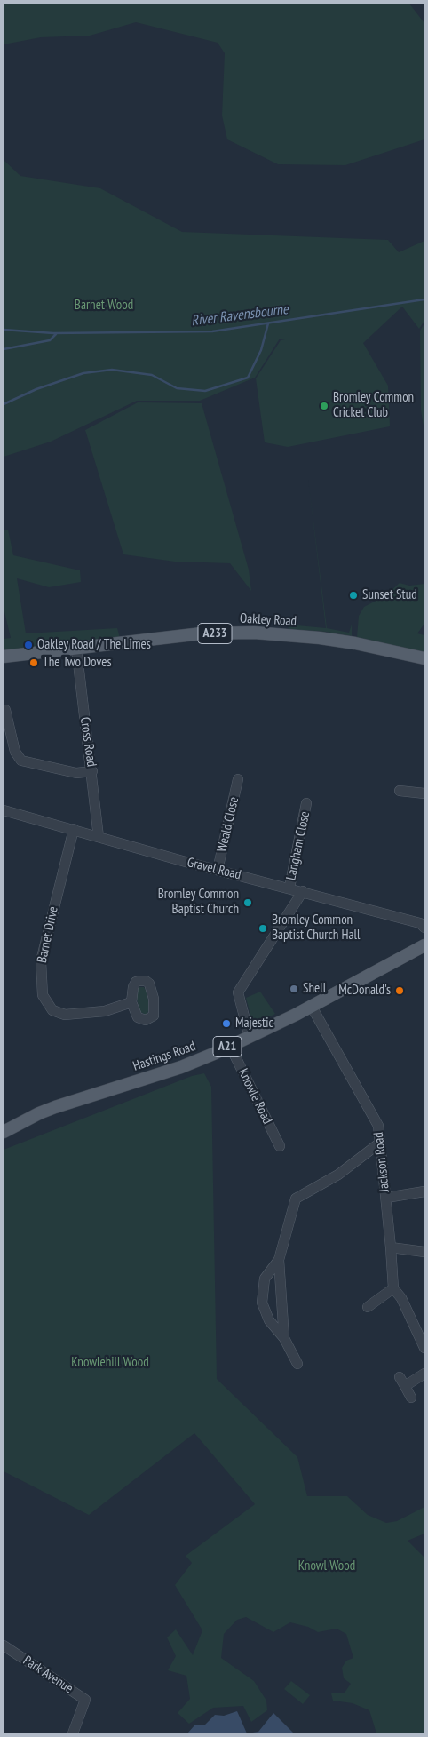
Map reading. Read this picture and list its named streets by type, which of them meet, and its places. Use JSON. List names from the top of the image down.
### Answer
{
  "streets": {
    "main road": [
      "Oakley Road",
      "A233",
      "A21",
      "Hastings Road"
    ],
    "street": [
      "Cross Road",
      "Weald Close",
      "Langham Close",
      "Gravel Road",
      "Barnet Drive",
      "Knowle Road",
      "Jackson Road",
      "Park Avenue"
    ]
  },
  "crossings": [
    ["Oakley Road", "Cross Road"],
    ["Cross Road", "Gravel Road"],
    ["Weald Close", "Gravel Road"],
    ["Langham Close", "Gravel Road"],
    ["Gravel Road", "Barnet Drive"],
    ["Hastings Road", "Knowle Road"],
    ["Hastings Road", "Jackson Road"]
  ],
  "water": ["River Ravensbourne"],
  "parks": ["Barnet Wood", "Knowlehill Wood", "Knowl Wood"],
  "places": [
    "Bromley Common Cricket Club",
    "Sunset Stud",
    "Oakley Road / The Limes",
    "The Two Doves",
    "Bromley Common Baptist Church",
    "Bromley Common Baptist Church Hall",
    "Shell",
    "McDonald's",
    "Majestic"
  ]
}
